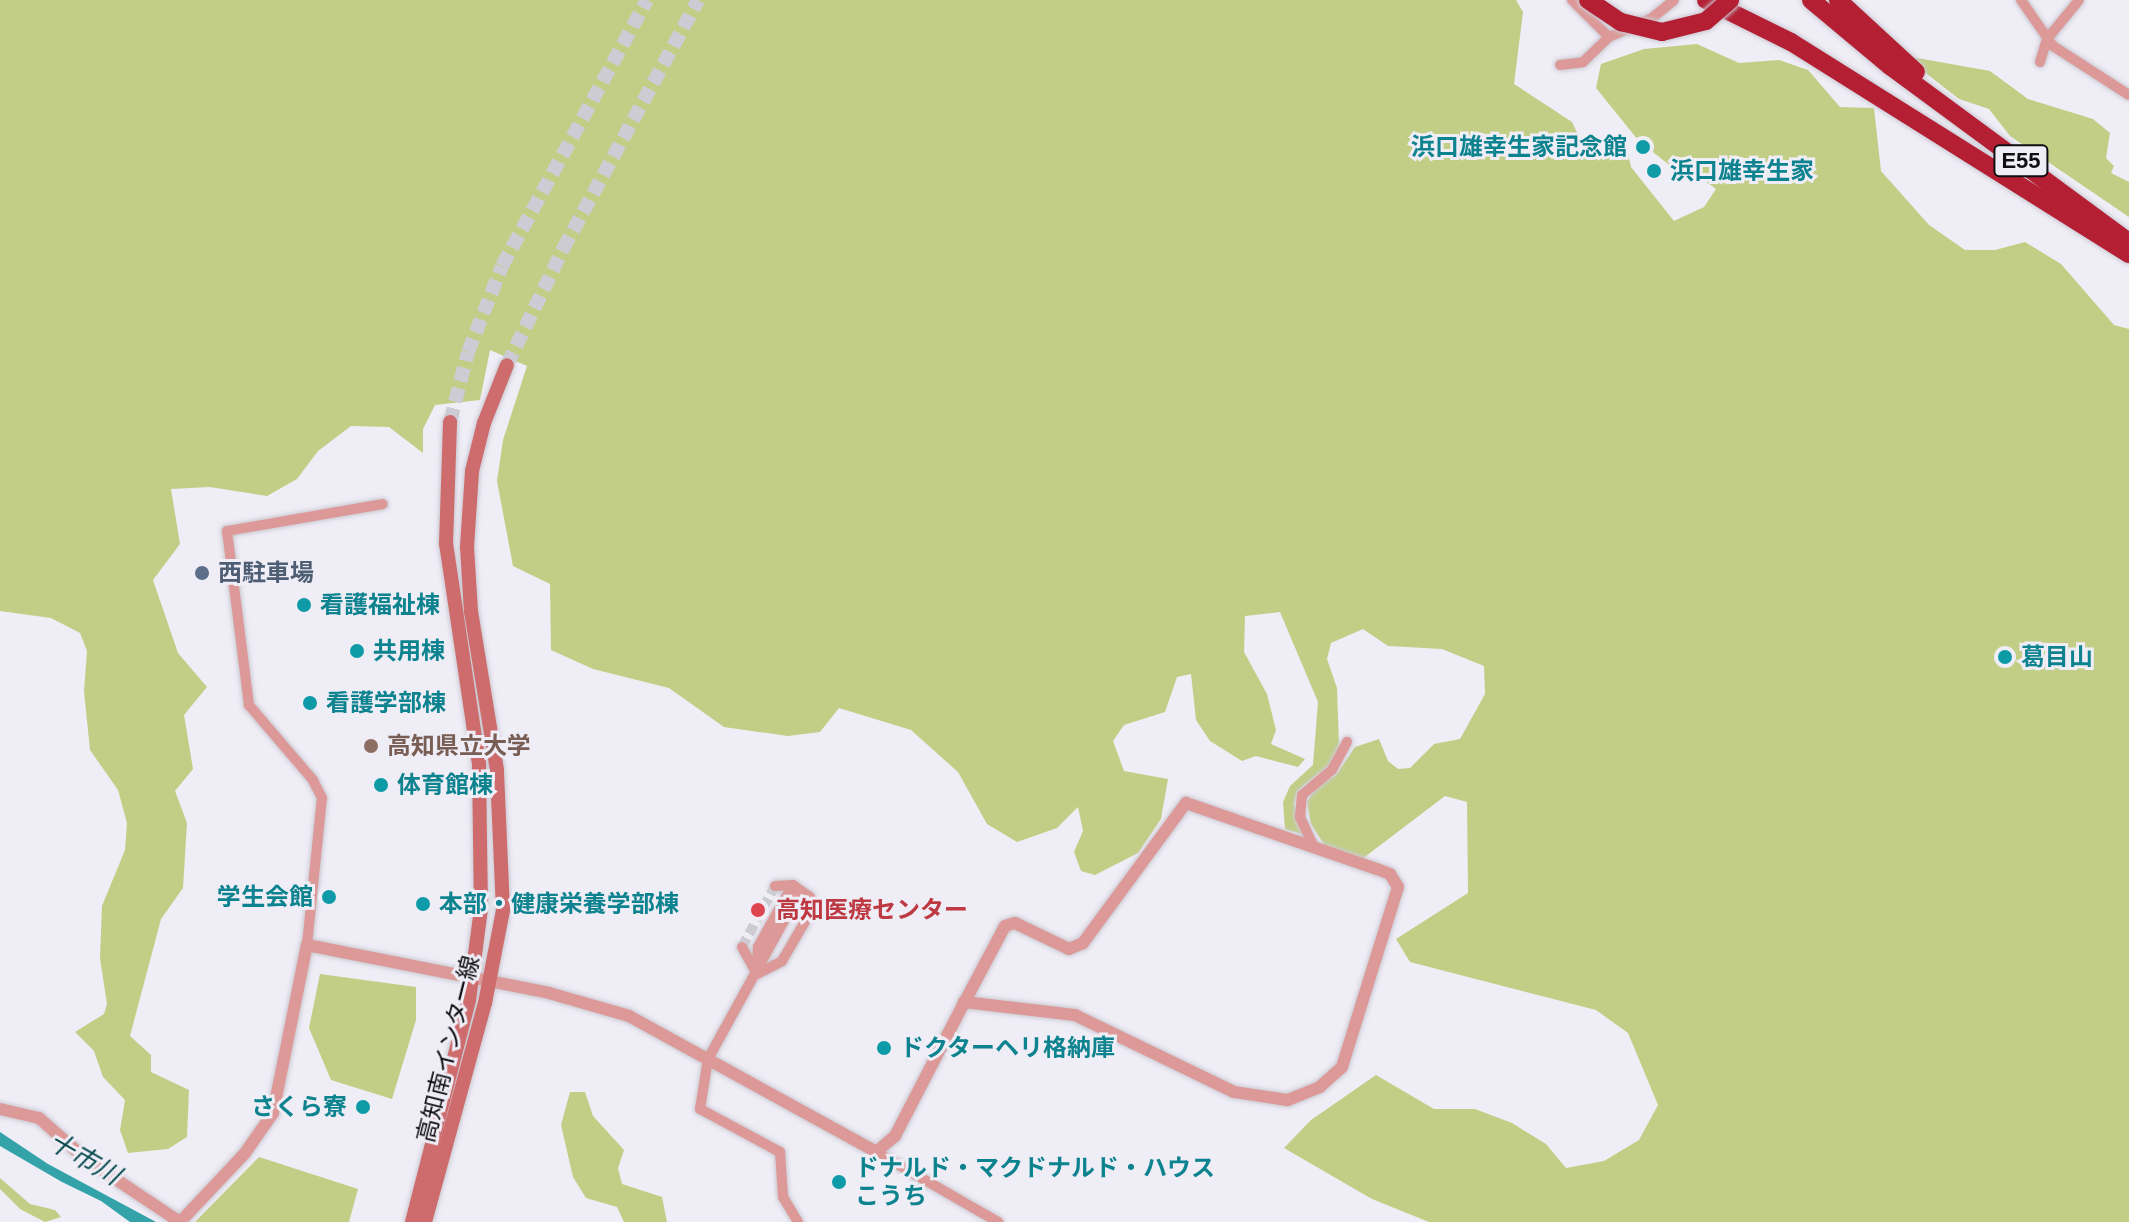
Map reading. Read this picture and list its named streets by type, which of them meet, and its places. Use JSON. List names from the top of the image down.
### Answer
{
  "streets": {
    "main road": ["高知南インター線"]
  },
  "water": ["十市川"],
  "places": [
    "浜口雄幸生家記念館",
    "浜口雄幸生家",
    "西駐車場",
    "看護福祉棟",
    "共用棟",
    "葛目山",
    "看護学部棟",
    "高知県立大学",
    "体育館棟",
    "学生会館",
    "本部・健康栄養学部棟",
    "高知医療センター",
    "ドクターヘリ格納庫",
    "さくら寮",
    "ドナルド・マクドナルド・ハウス こうち"
  ]
}
